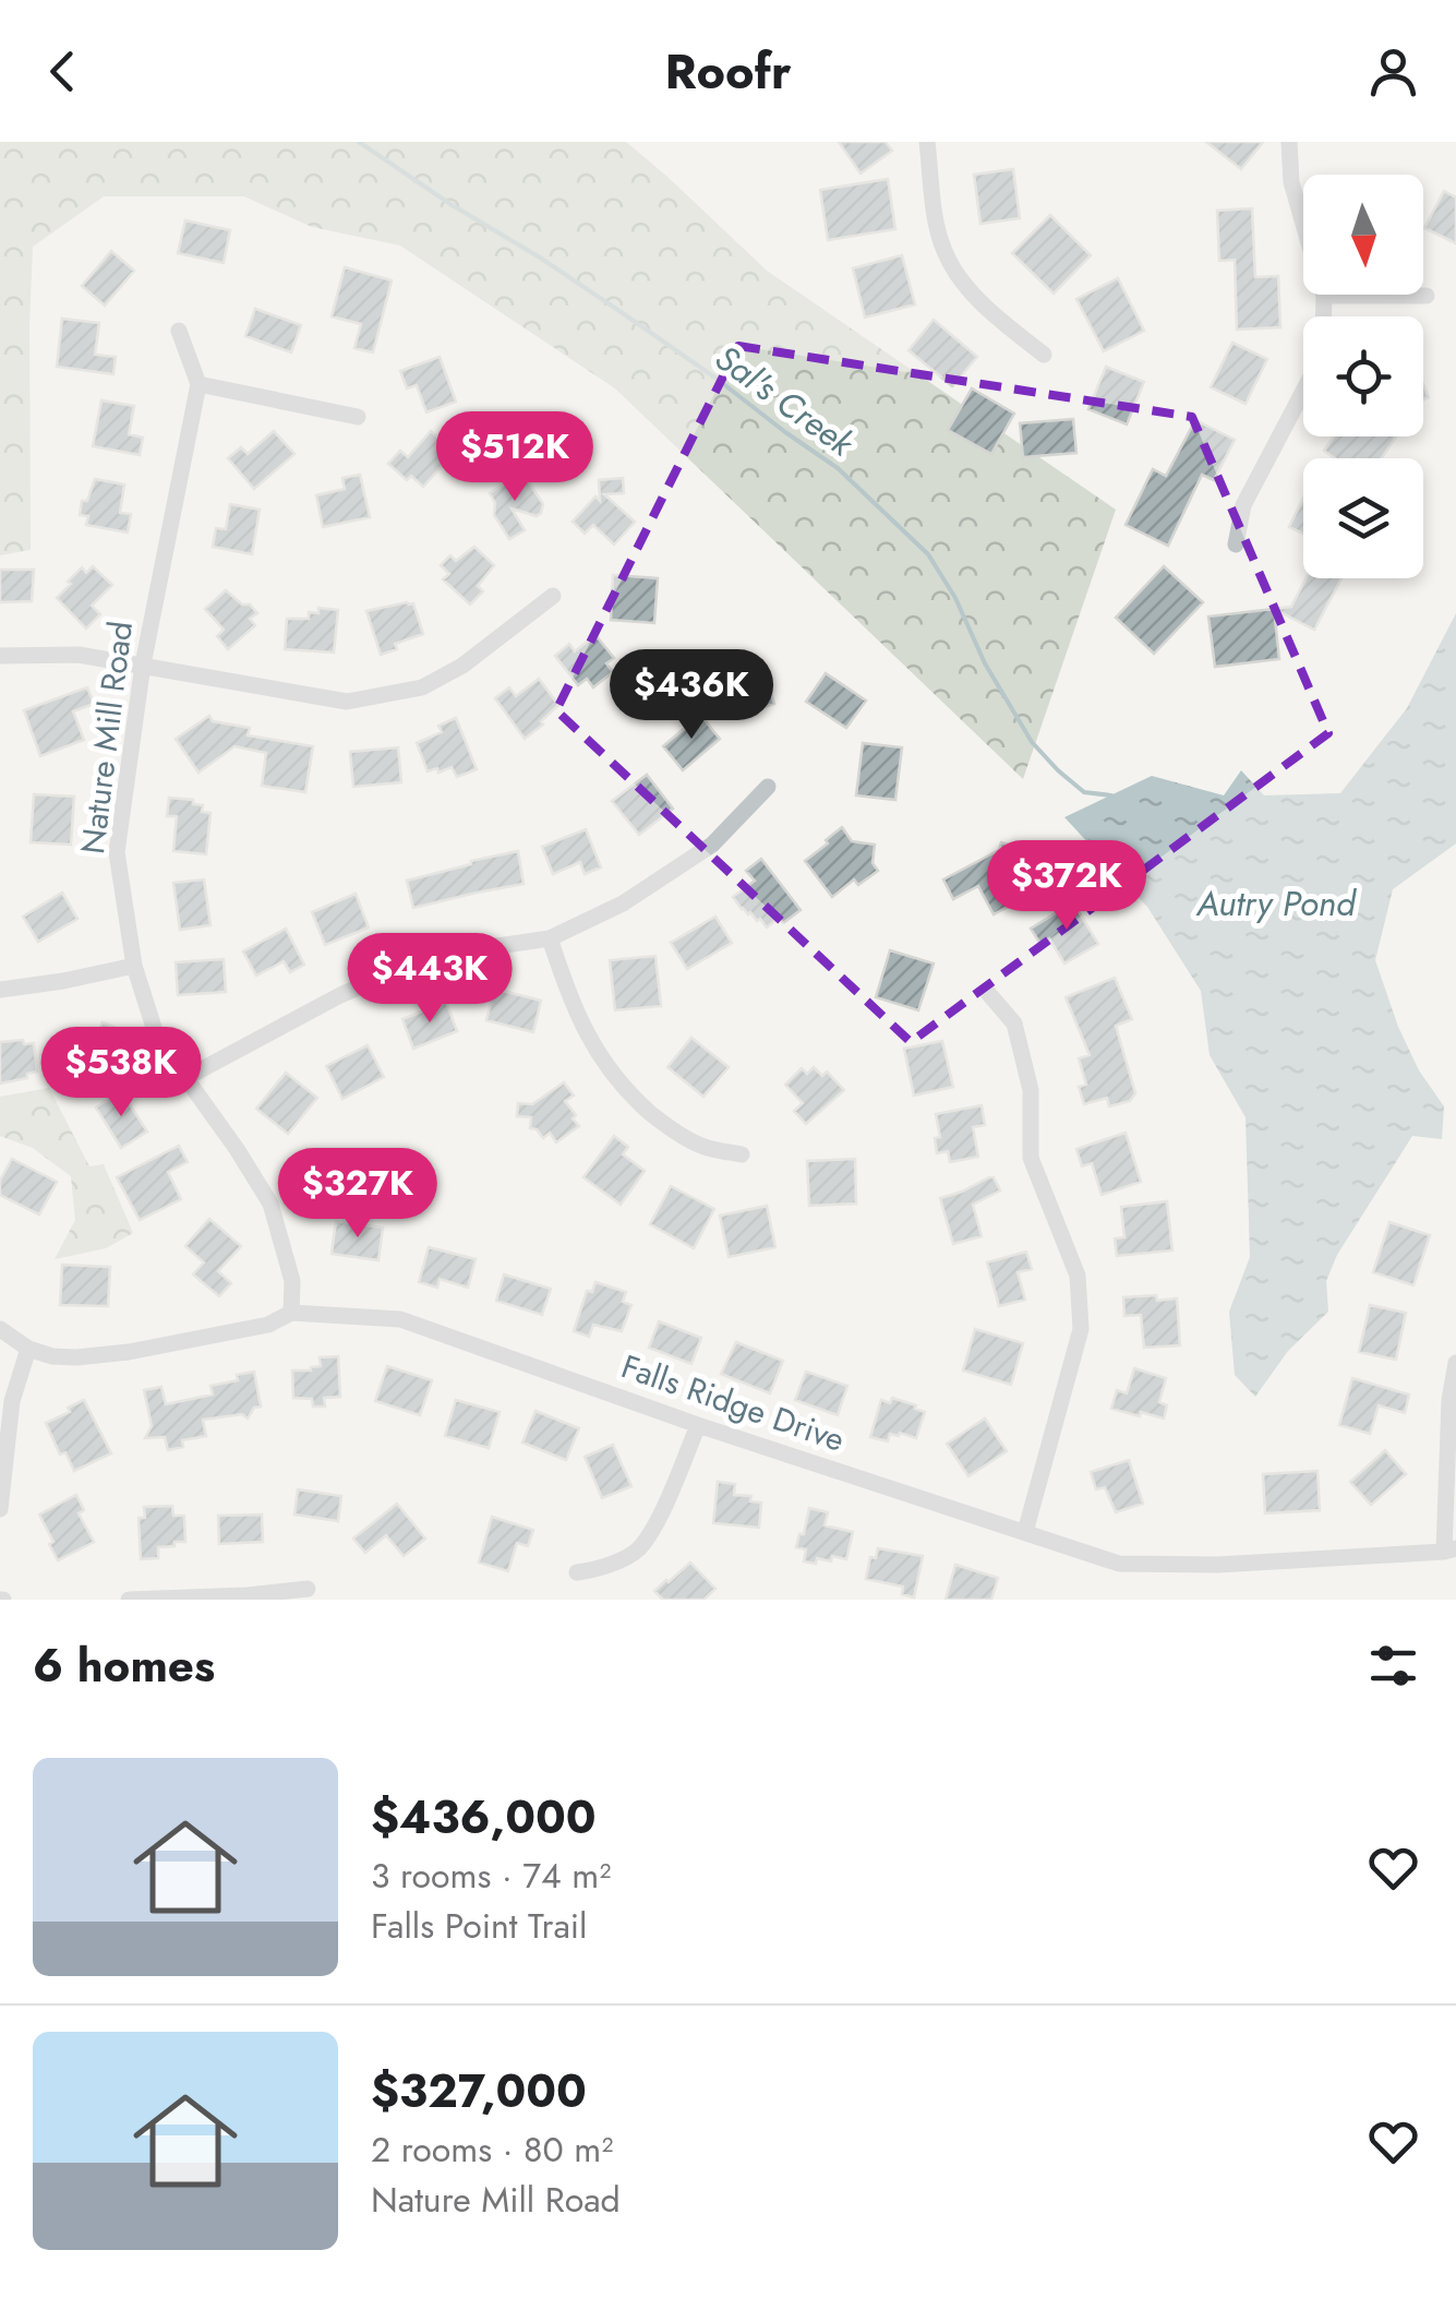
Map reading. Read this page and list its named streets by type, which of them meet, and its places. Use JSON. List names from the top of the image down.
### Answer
{
  "streets": {
    "street": ["Nature Mill Road", "Falls Ridge Drive"]
  },
  "crossings": [
    ["Nature Mill Road", "Falls Ridge Drive"]
  ],
  "water": ["Sal's Creek", "Autry Pond"],
  "north": "bottom",
  "page": {
    "header": "Roofr",
    "price": [
      "$512K",
      "$436K",
      "$372K",
      "$443K",
      "$538K",
      "$327K"
    ],
    "heading": "6 homes",
    "list": [
      {
        "name": "$436,000",
        "note": "3 rooms · 74 m² · Falls Point Trail"
      },
      {
        "name": "$327,000",
        "note": "2 rooms · 80 m² · Nature Mill Road"
      }
    ]
  }
}
